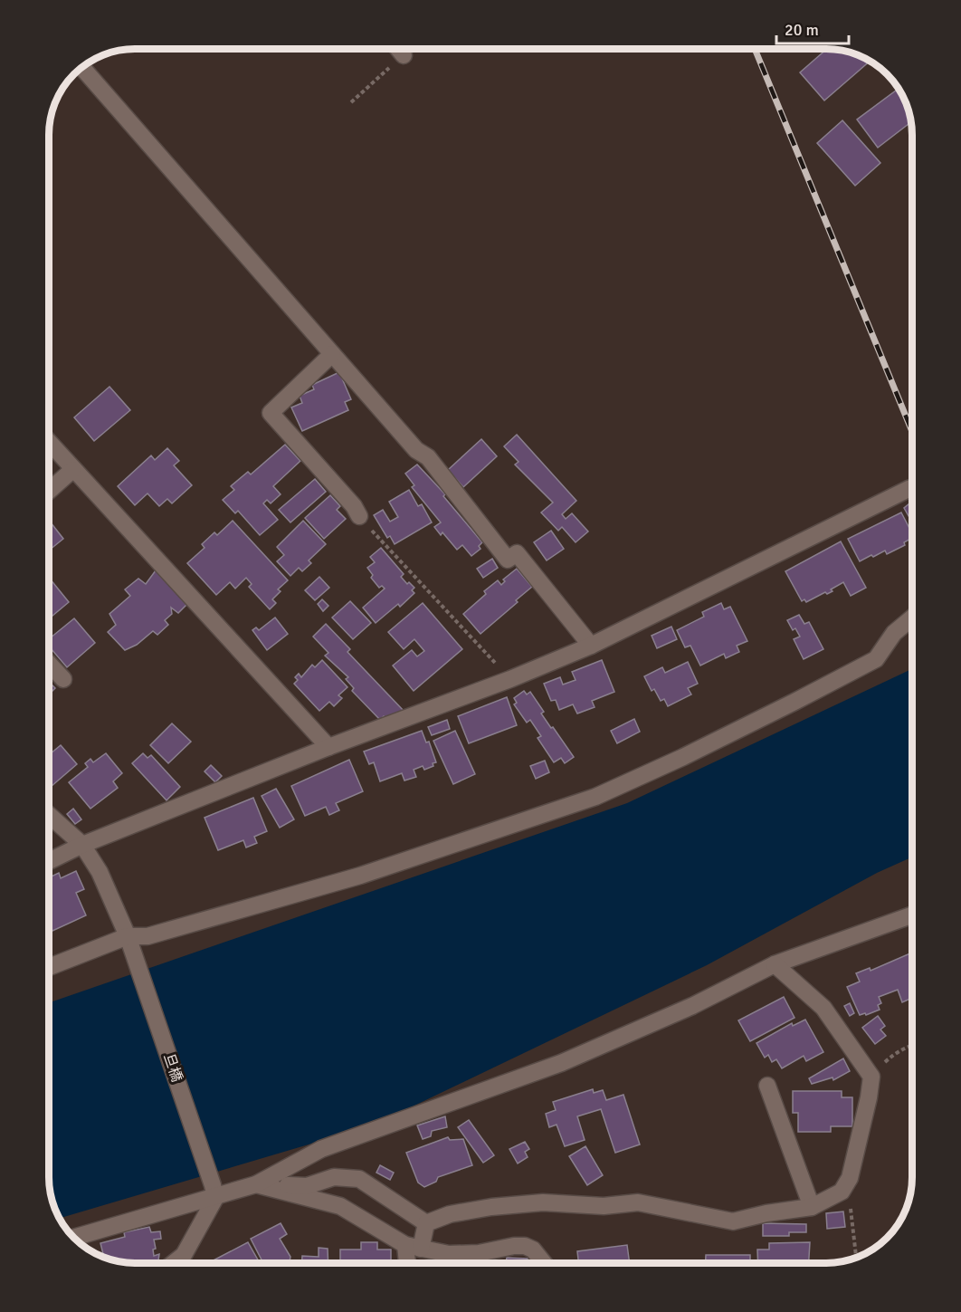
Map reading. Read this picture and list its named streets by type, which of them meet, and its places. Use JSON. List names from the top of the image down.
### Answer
{
  "streets": {
    "street": ["旦橋"]
  },
  "scale_bar": "20 m"
}
